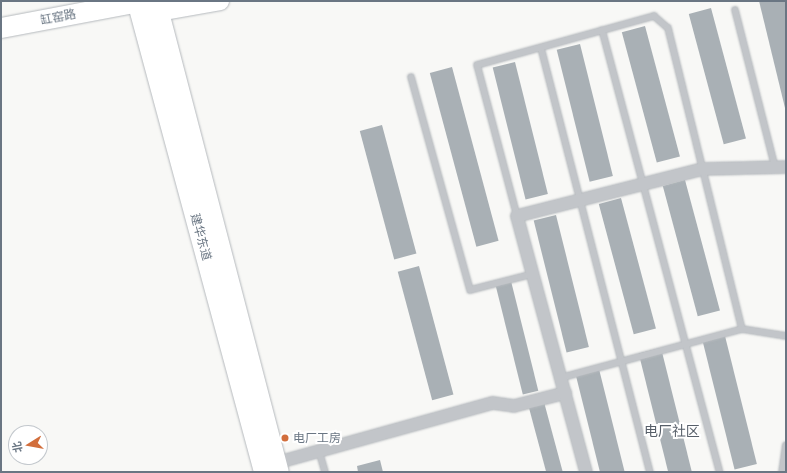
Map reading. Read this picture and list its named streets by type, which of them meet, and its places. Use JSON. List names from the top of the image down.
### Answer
{
  "streets": {
    "main road": ["缸窑路", "建华东道"]
  },
  "crossings": [
    ["缸窑路", "建华东道"]
  ],
  "districts": ["电厂社区"],
  "places": ["电厂工房"],
  "north": "left"
}
